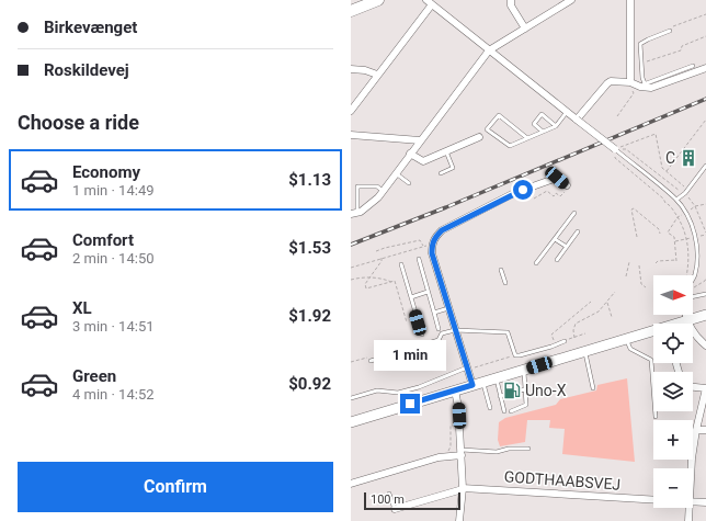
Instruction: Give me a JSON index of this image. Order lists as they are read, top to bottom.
{
  "streets": {
    "street": ["GODTHAABSVEJ"]
  },
  "places": {
    "building": ["C"],
    "fuel station": ["Uno-X"]
  },
  "scale_bar": "100 m",
  "north": "right",
  "page": {
    "banner": ["Birkevænget", "Roskildevej"],
    "heading": "Choose a ride",
    "list": [
      {
        "name": "Economy",
        "note": "1 min · 14:49",
        "value": "$1.13"
      },
      {
        "name": "Comfort",
        "note": "2 min · 14:50",
        "value": "$1.53"
      },
      {
        "name": "XL",
        "note": "3 min · 14:51",
        "value": "$1.92"
      },
      {
        "name": "Green",
        "note": "4 min · 14:52",
        "value": "$0.92"
      }
    ],
    "map_buttons": ["+", "−"],
    "bubble": "1 min",
    "buttons": "Confirm",
    "scale": "100 m"
  }
}
